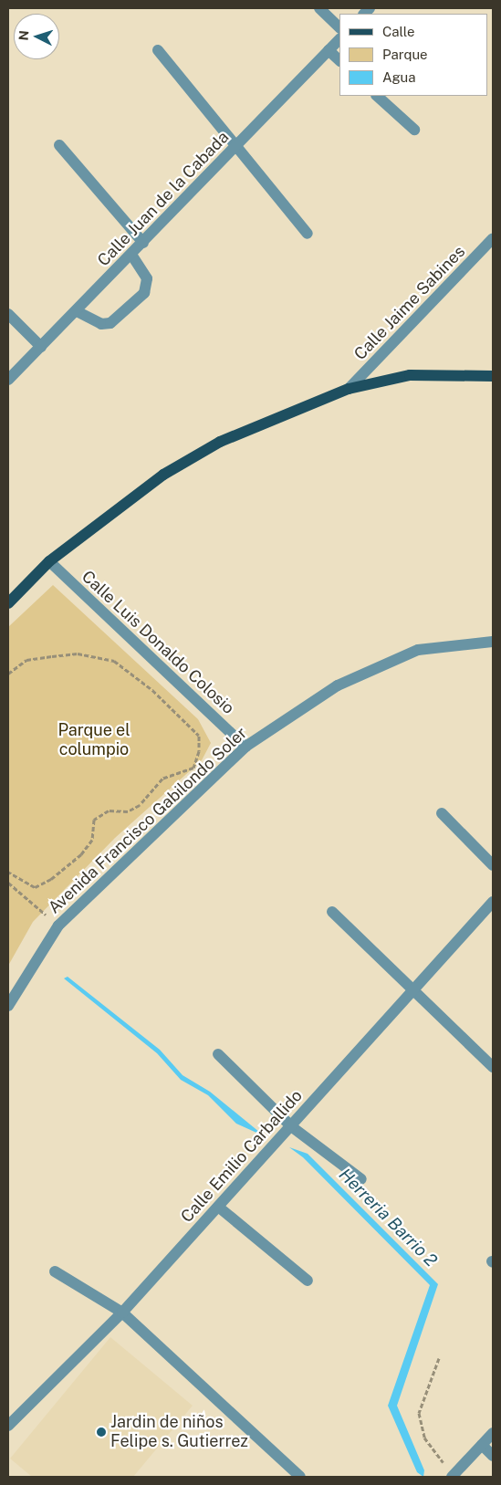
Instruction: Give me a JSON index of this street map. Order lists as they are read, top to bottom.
{
  "streets": {
    "street": [
      "Calle Juan de la Cabada",
      "Calle Jaime Sabines",
      "Calle Luis Donaldo Colosio",
      "Avenida Francisco Gabilondo Soler",
      "Calle Emilio Carballido"
    ]
  },
  "crossings": [
    ["Calle Luis Donaldo Colosio", "Avenida Francisco Gabilondo Soler"]
  ],
  "water": ["Herreria Barrio 2"],
  "parks": ["Parque el columpio"],
  "places": ["Jardin de niños Felipe s. Gutierrez"],
  "legend": ["Calle", "Parque", "Agua"],
  "north": "left"
}
